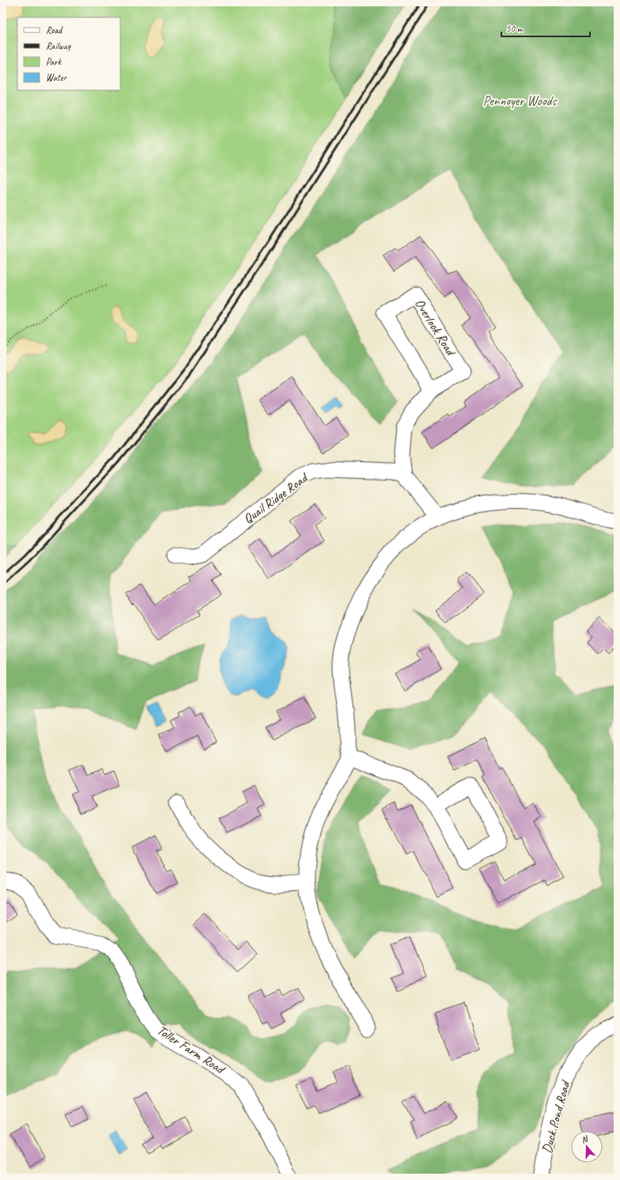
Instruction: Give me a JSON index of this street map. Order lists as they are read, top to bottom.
{
  "streets": {
    "street": [
      "Overlook Road",
      "Quail Ridge Road",
      "Toller Farm Road",
      "Duck Pond Road"
    ]
  },
  "crossings": [
    ["Overlook Road", "Quail Ridge Road"]
  ],
  "parks": ["Pennoyer Woods"],
  "legend": [
    "Road",
    "Railway",
    "Park",
    "Water"
  ],
  "scale_bar": "50 m",
  "north": "top"
}
